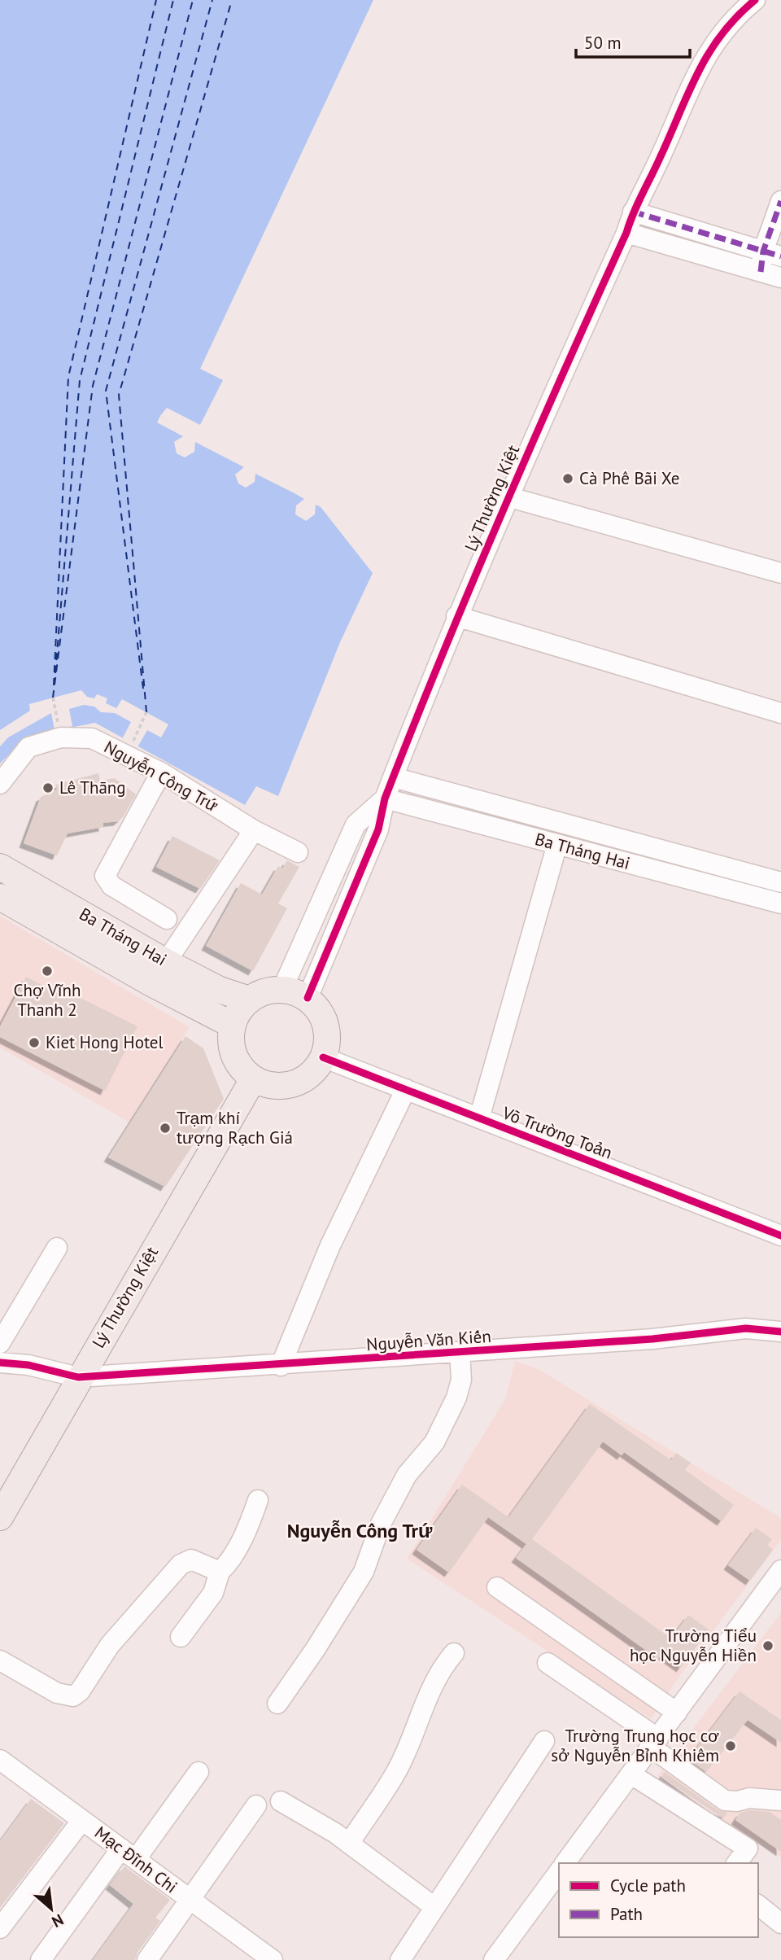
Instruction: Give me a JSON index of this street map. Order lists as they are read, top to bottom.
{
  "streets": {
    "main road": ["Lý Thường Kiệt", "Ba Tháng Hai"],
    "street": [
      "Nguyễn Công Trứ",
      "Võ Trường Toản",
      "Nguyễn Văn Kiến",
      "Mạc Đĩnh Chi"
    ]
  },
  "crossings": [
    ["Lý Thường Kiệt", "Ba Tháng Hai"],
    ["Lý Thường Kiệt", "Võ Trường Toản"],
    ["Lý Thường Kiệt", "Nguyễn Văn Kiến"],
    ["Ba Tháng Hai", "Võ Trường Toản"]
  ],
  "districts": ["Nguyễn Công Trứ"],
  "places": [
    "Cà Phê Bãi Xe",
    "Lê Thāng",
    "Chợ Vĩnh Thanh 2",
    "Kiet Hong Hotel",
    "Trạm khí tượng Rạch Giá",
    "Trường Tiểu học Nguyễn Hiền",
    "Trường Trung học cơ sở Nguyễn Bỉnh Khiêm"
  ],
  "legend": ["Cycle path", "Path"],
  "scale_bar": "50 m",
  "north": "bottom right"
}
